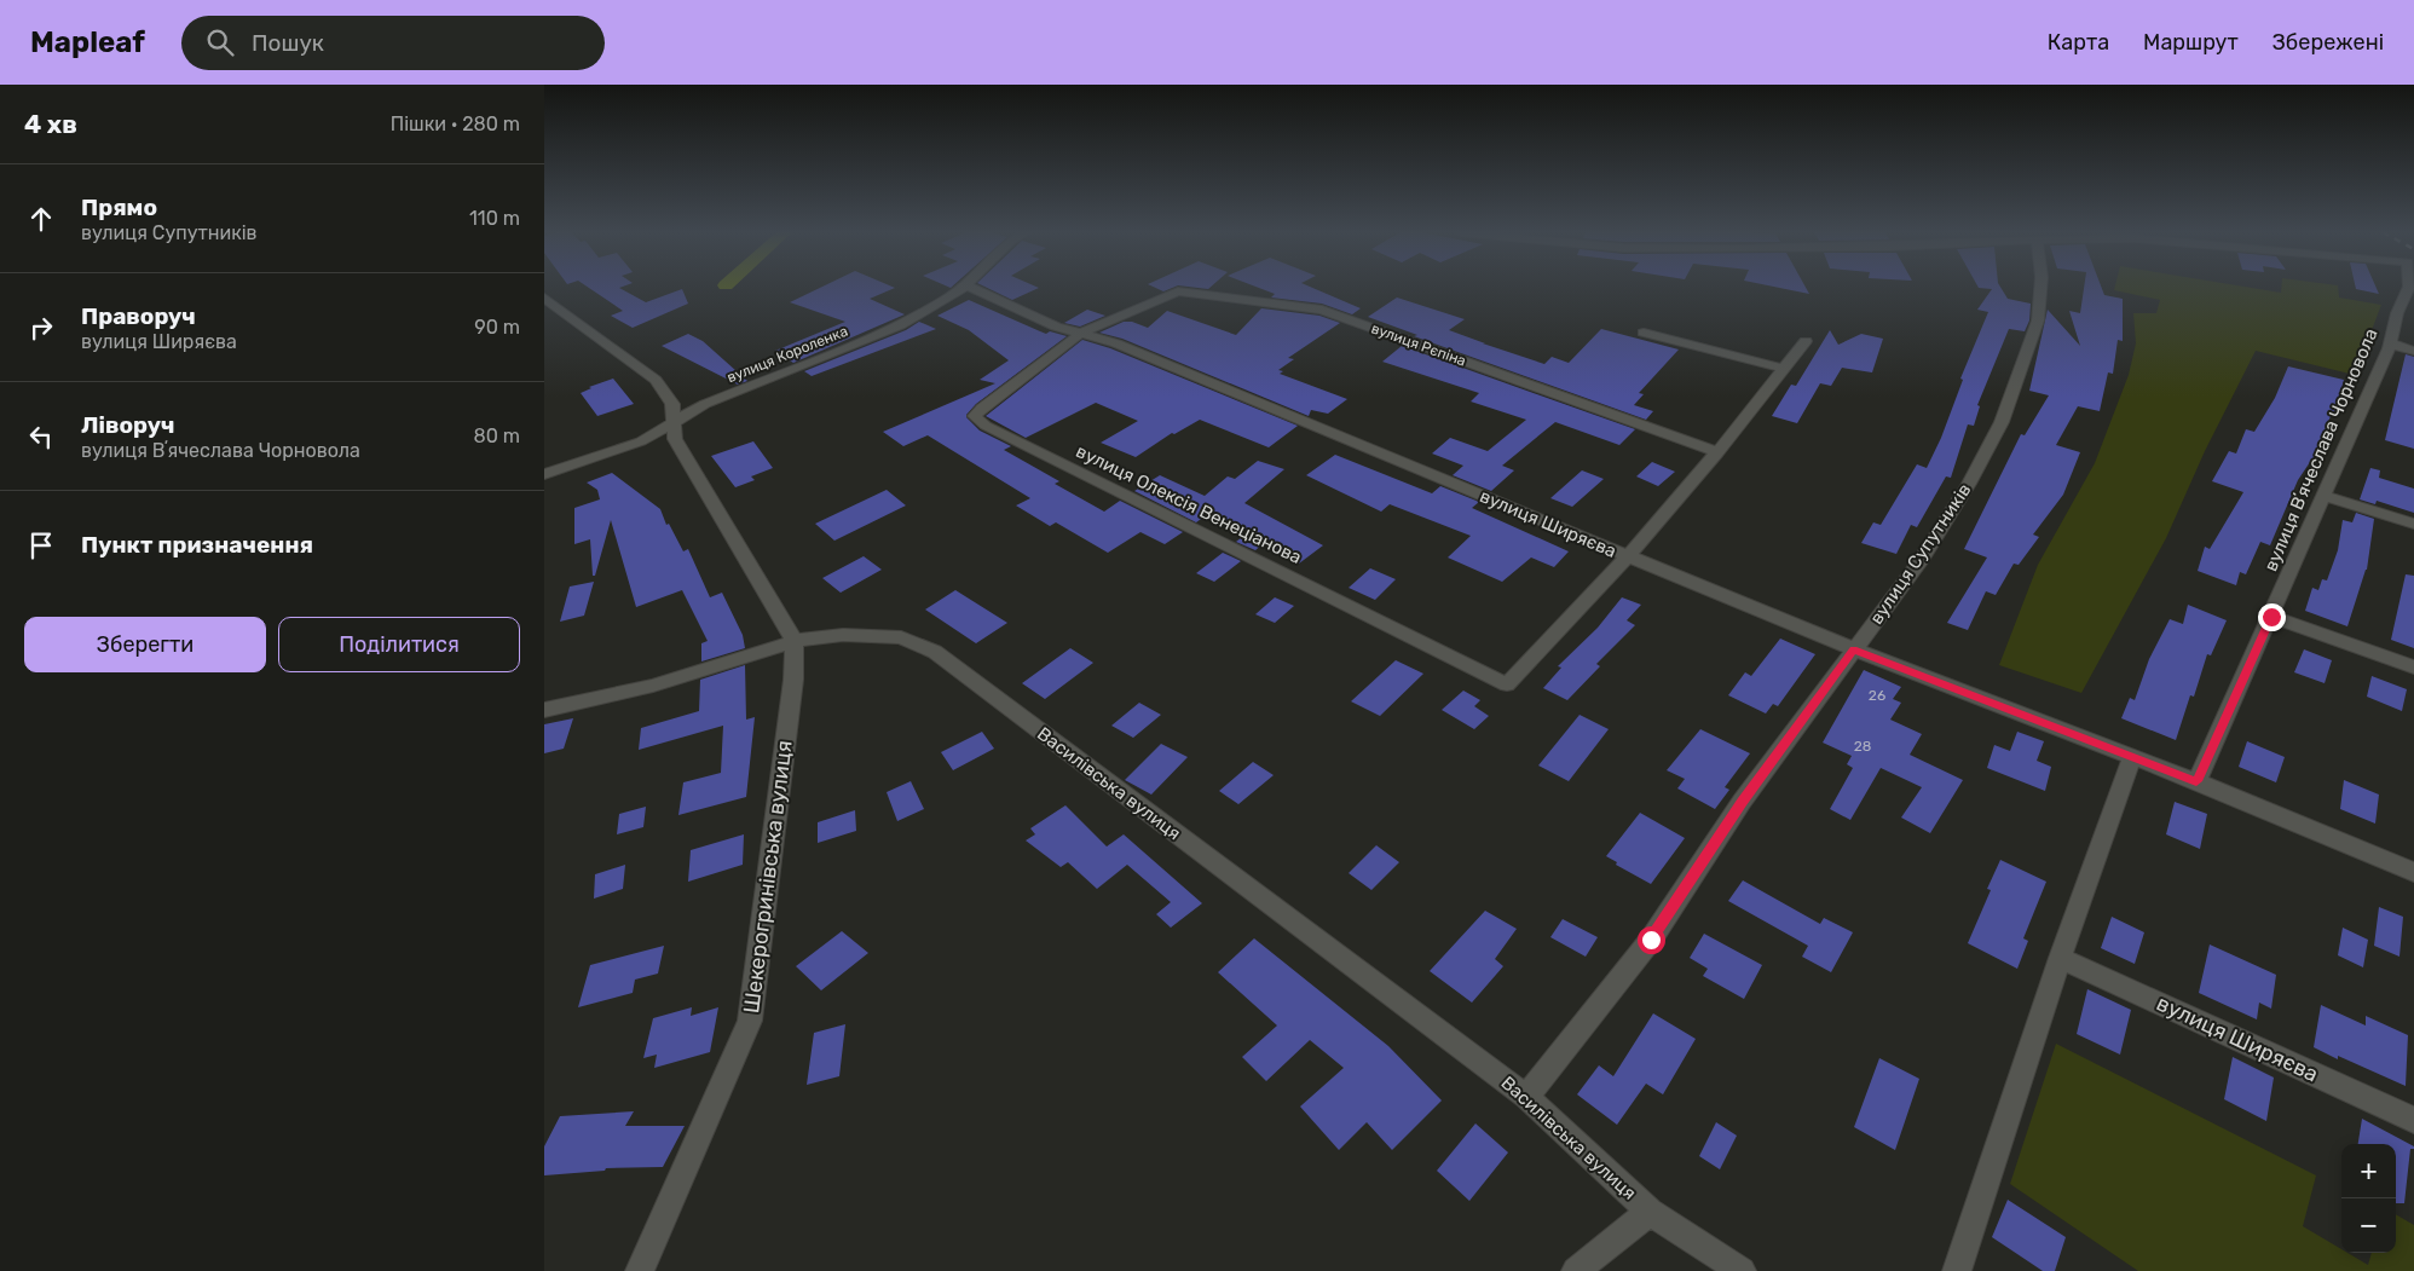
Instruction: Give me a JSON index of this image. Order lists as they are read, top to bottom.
{
  "streets": {
    "street": [
      "вулиця Рєпіна",
      "вулиця Короленка",
      "вулиця Вʼячеслава Чорновола",
      "вулиця Олексія Венеціанова",
      "вулиця Ширяєва",
      "вулиця Супутників",
      "Василівська вулиця",
      "Шекерогринівська вулиця"
    ]
  },
  "crossings": [
    ["вулиця Рєпіна", "вулиця Олексія Венеціанова"],
    ["вулиця Рєпіна", "вулиця Ширяєва"],
    ["вулиця Вʼячеслава Чорновола", "вулиця Ширяєва"],
    ["вулиця Олексія Венеціанова", "вулиця Ширяєва"],
    ["вулиця Ширяєва", "вулиця Супутників"],
    ["вулиця Супутників", "Василівська вулиця"],
    ["Василівська вулиця", "Шекерогринівська вулиця"]
  ],
  "house_numbers": ["26", "28"],
  "page": {
    "header": "Mapleaf",
    "search": "Пошук",
    "nav": ["Карта", "Маршрут", "Збережені"],
    "heading": ["4 хв", "Пішки · 280 m"],
    "list": [
      ["Прямо", "вулиця Супутників", "110 m"],
      ["Праворуч", "вулиця Ширяєва", "90 m"],
      ["Ліворуч", "вулиця Вʼячеслава Чорновола", "80 m"],
      "Пункт призначення"
    ],
    "buttons": ["Зберегти", "Поділитися"],
    "map_buttons": ["+", "−"]
  }
}
